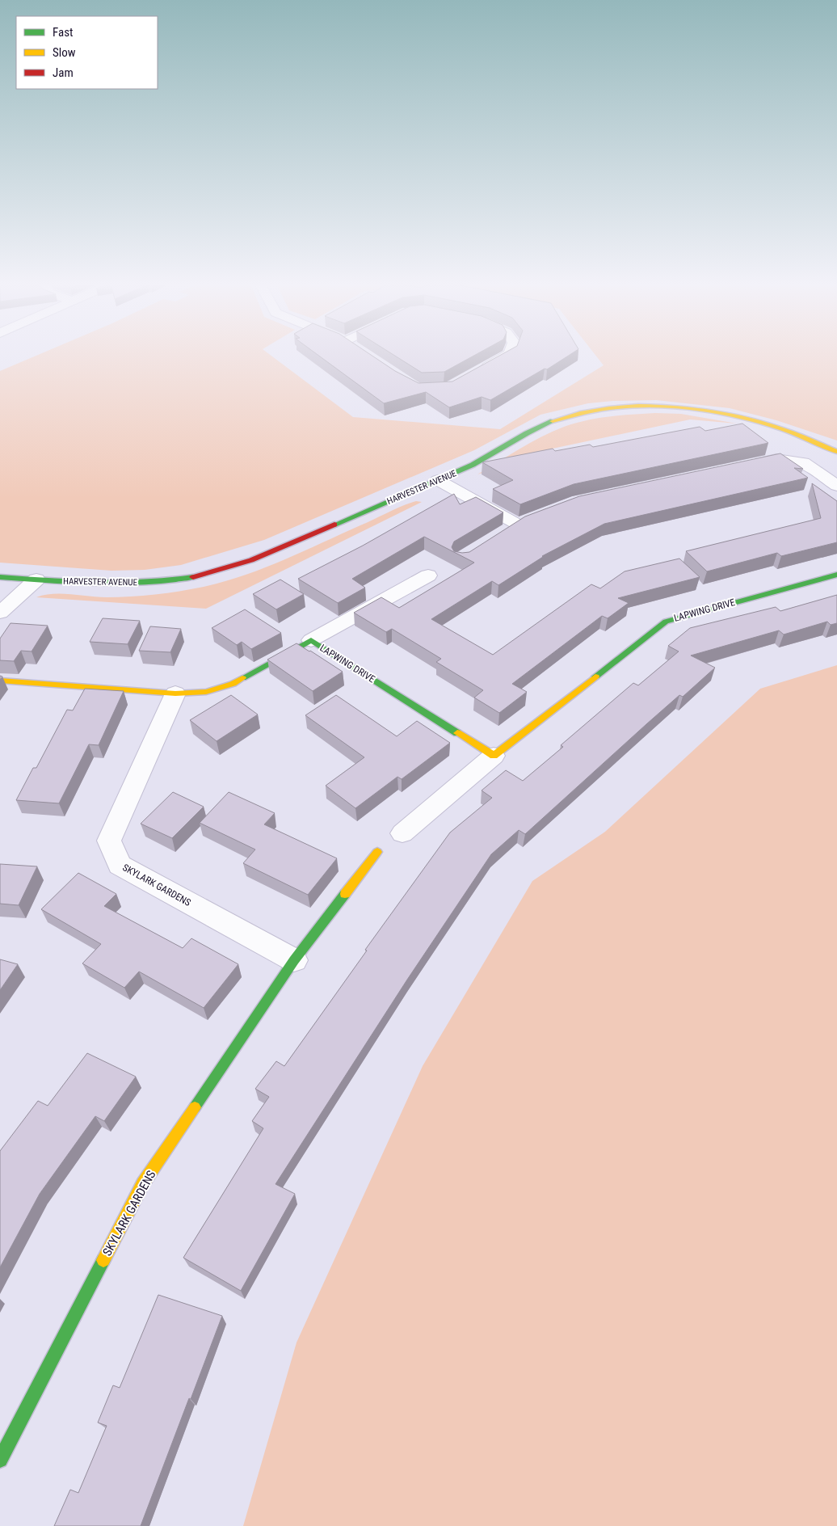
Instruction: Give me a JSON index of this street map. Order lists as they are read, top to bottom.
{
  "streets": {
    "street": ["HARVESTER AVENUE", "LAPWING DRIVE", "SKYLARK GARDENS"]
  },
  "crossings": [
    ["LAPWING DRIVE", "SKYLARK GARDENS"]
  ],
  "legend": ["Fast", "Slow", "Jam"]
}
